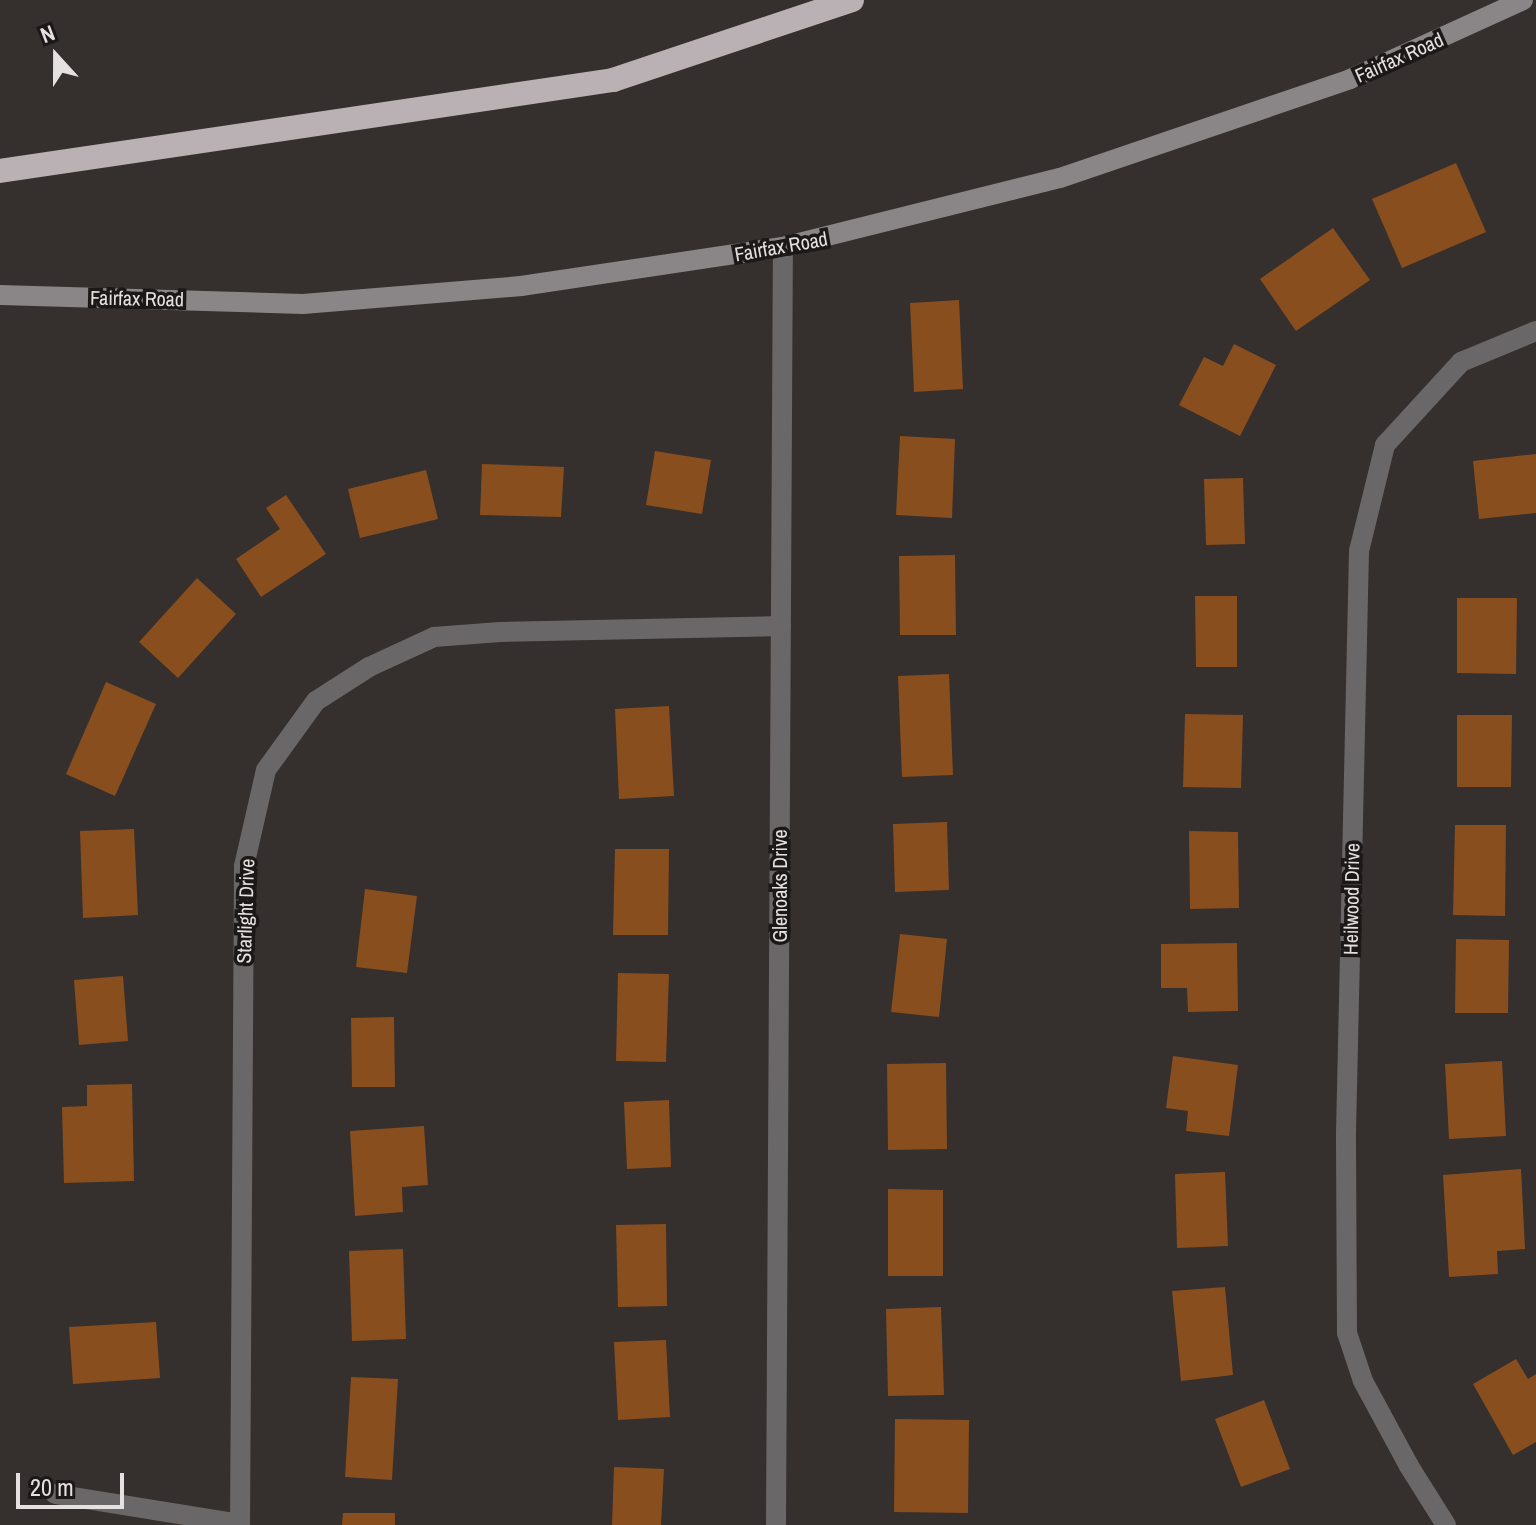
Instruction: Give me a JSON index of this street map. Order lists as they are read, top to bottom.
{
  "streets": {
    "street": [
      "Fairfax Road",
      "Glenoaks Drive",
      "Heilwood Drive",
      "Starlight Drive"
    ]
  },
  "crossings": [
    ["Fairfax Road", "Glenoaks Drive"],
    ["Glenoaks Drive", "Starlight Drive"]
  ],
  "scale_bar": "20 m",
  "north": "top"
}
